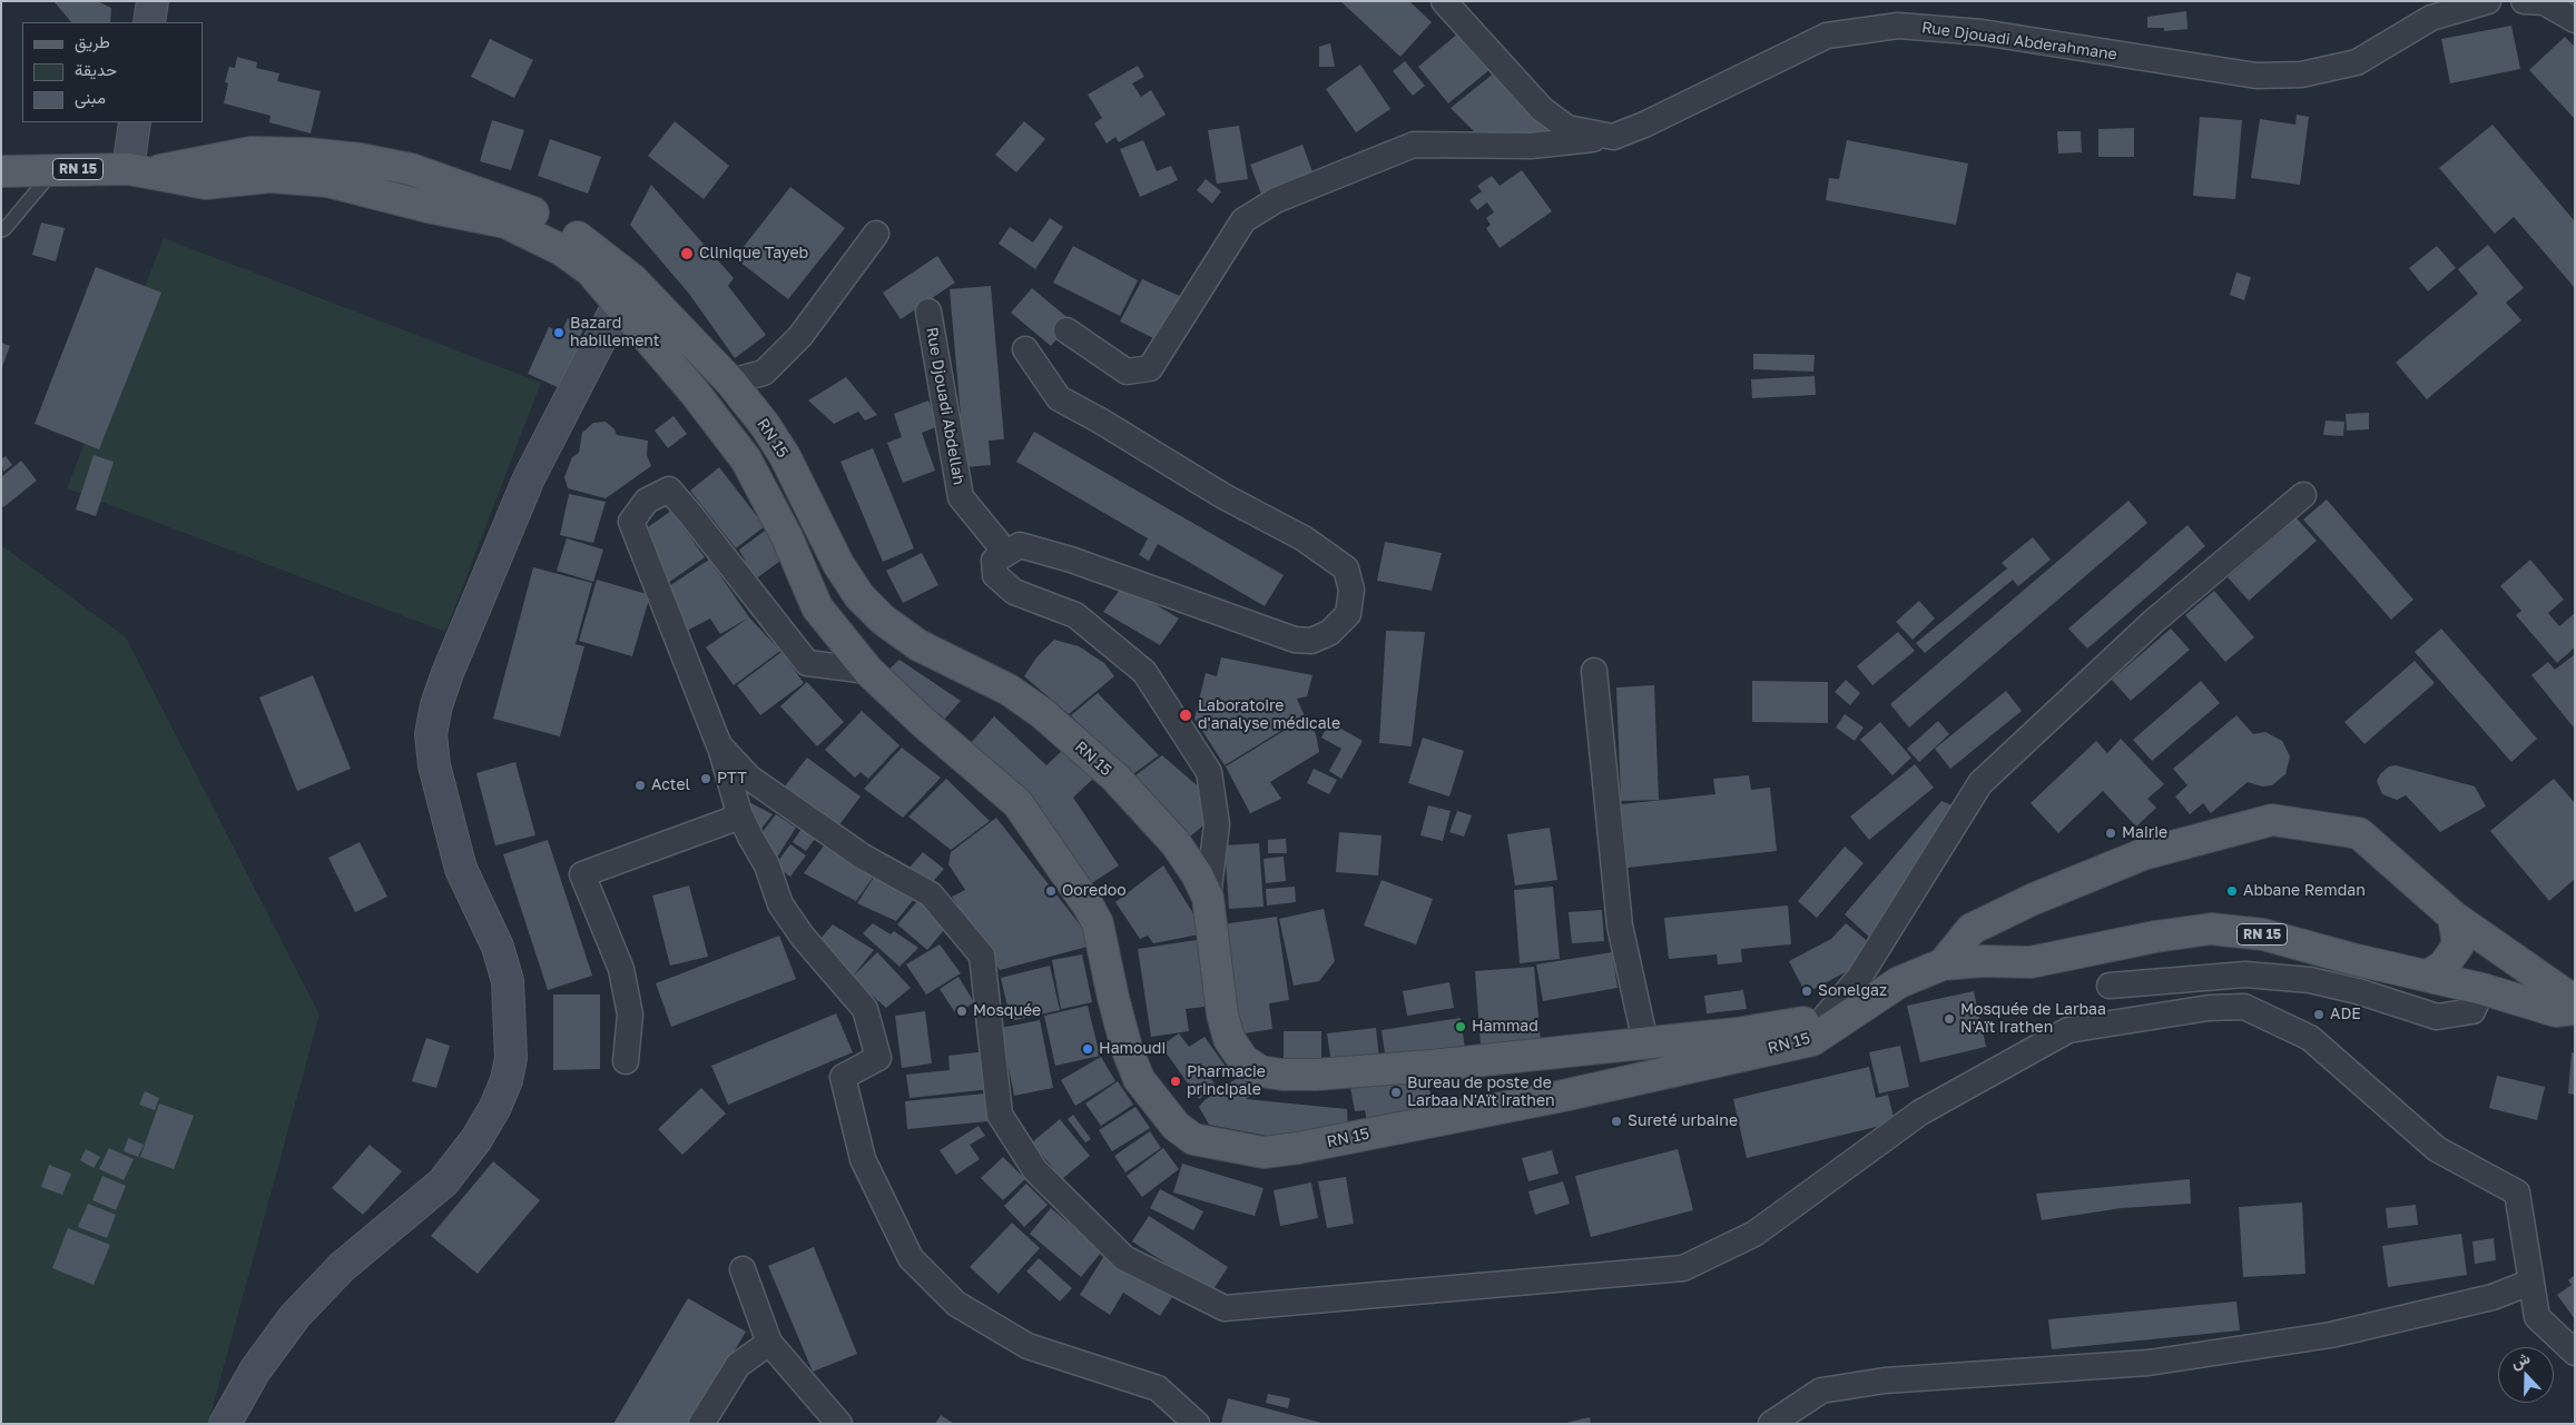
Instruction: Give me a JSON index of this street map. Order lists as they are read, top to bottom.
{
  "streets": {
    "main road": ["RN 15"],
    "street": ["Rue Djouadi Abderahmane", "Rue Djouadi Abdellah"]
  },
  "places": [
    "Clinique Tayeb",
    "Bazard habillement",
    "Laboratoire d'analyse médicale",
    "PTT",
    "Actel",
    "Mairie",
    "Ooredoo",
    "Abbane Remdan",
    "Sonelgaz",
    "Mosquée",
    "ADE",
    "Mosquée de Larbaa N'Aït Irathen",
    "Hammad",
    "Hamoudi",
    "Pharmacie principale",
    "Bureau de poste de Larbaa N'Aït Irathen",
    "Sureté urbaine"
  ],
  "legend": ["طريق", "حديقة", "مبنى"],
  "north": "top"
}
